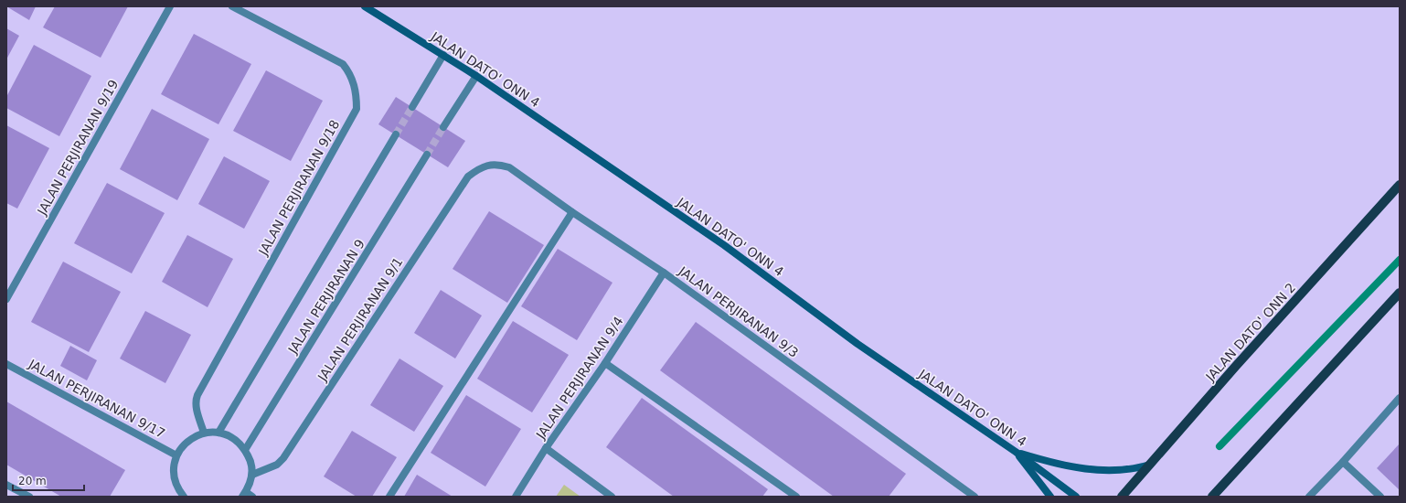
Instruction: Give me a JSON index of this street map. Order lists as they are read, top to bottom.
{
  "streets": {
    "main road": ["JALAN DATO' ONN 4", "JALAN DATO' ONN 2"],
    "street": [
      "JALAN PERJIRANAN 9/19",
      "JALAN PERJIRANAN 9/18",
      "JALAN PERJIRANAN 9",
      "JALAN PERJIRANAN 9/3",
      "JALAN PERJIRANAN 9/1",
      "JALAN PERJIRANAN 9/4",
      "JALAN PERJIRANAN 9/17"
    ]
  },
  "crossings": [
    ["JALAN PERJIRANAN 9/3", "JALAN PERJIRANAN 9/1"],
    ["JALAN PERJIRANAN 9/3", "JALAN PERJIRANAN 9/4"]
  ],
  "scale_bar": "20 m"
}
